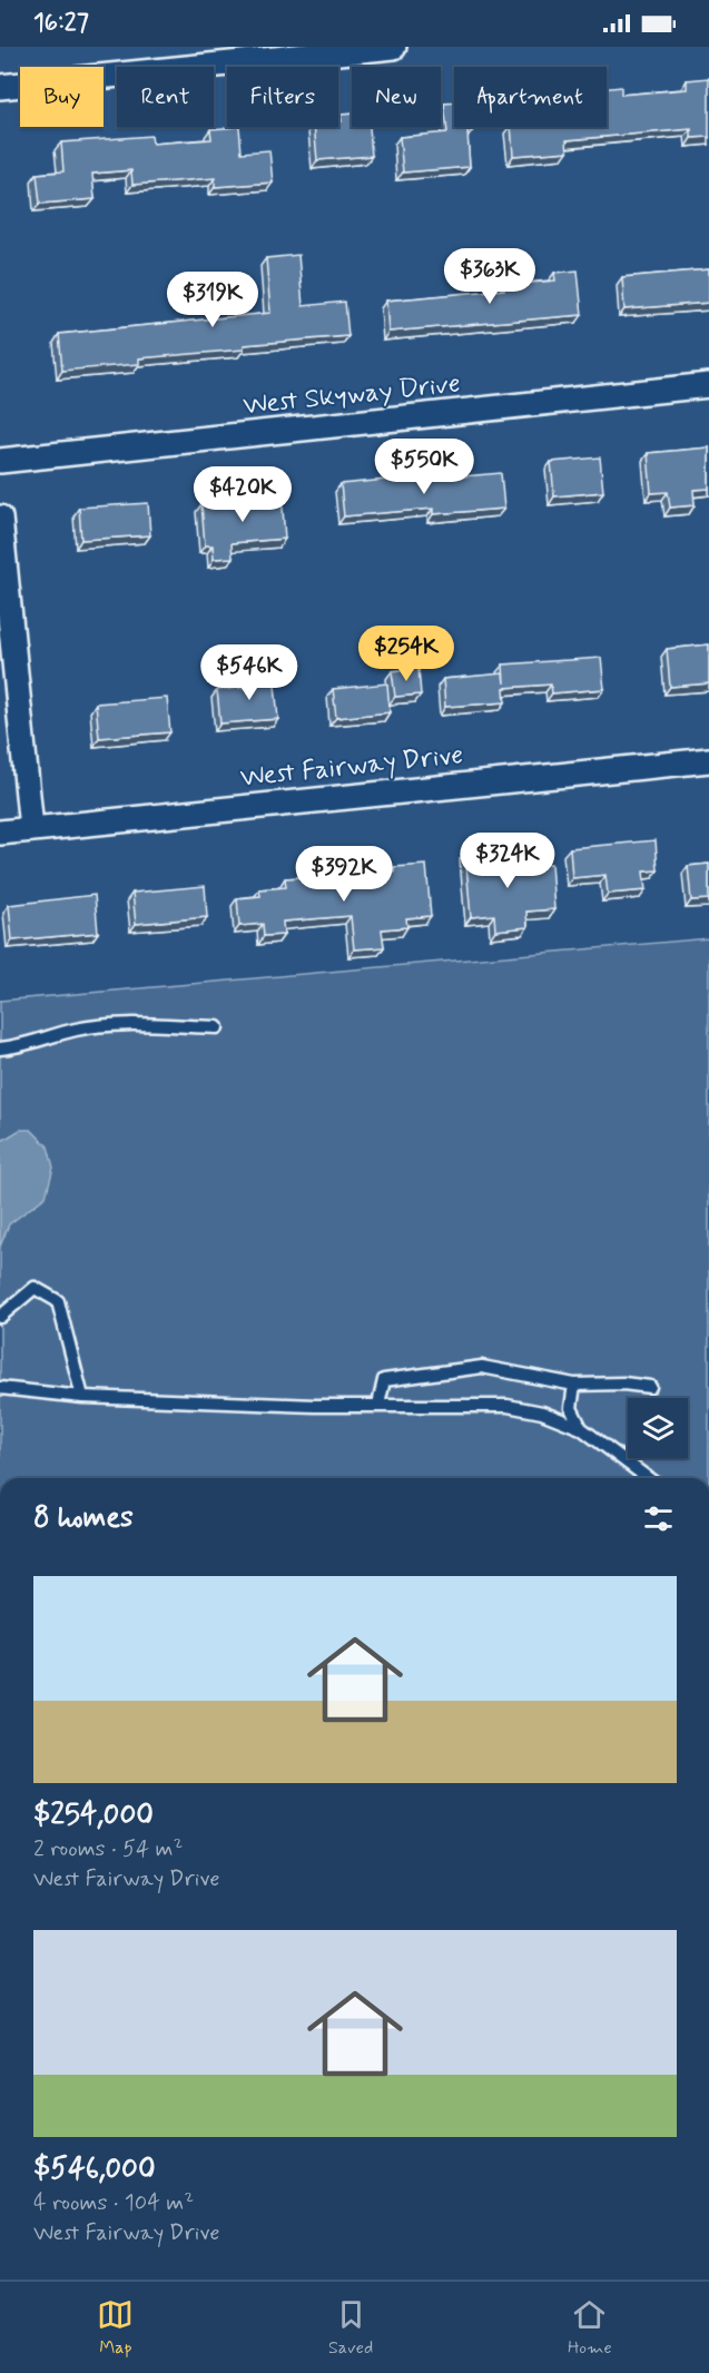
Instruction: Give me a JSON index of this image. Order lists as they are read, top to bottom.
{
  "streets": {
    "street": ["West Skyway Drive", "West Fairway Drive"]
  },
  "page": {
    "status": "16:27",
    "chip": [
      "Buy",
      "Rent",
      "Filters",
      "New",
      "Apartment"
    ],
    "price": [
      "$363K",
      "$319K",
      "$550K",
      "$420K",
      "$254K",
      "$546K",
      "$324K",
      "$392K"
    ],
    "heading": "8 homes",
    "list": [
      {
        "name": "$254,000",
        "note": "2 rooms · 54 m² · West Fairway Drive"
      },
      {
        "name": "$546,000",
        "note": "4 rooms · 104 m² · West Fairway Drive"
      }
    ],
    "tabs": ["Map", "Saved", "Home"]
  }
}
